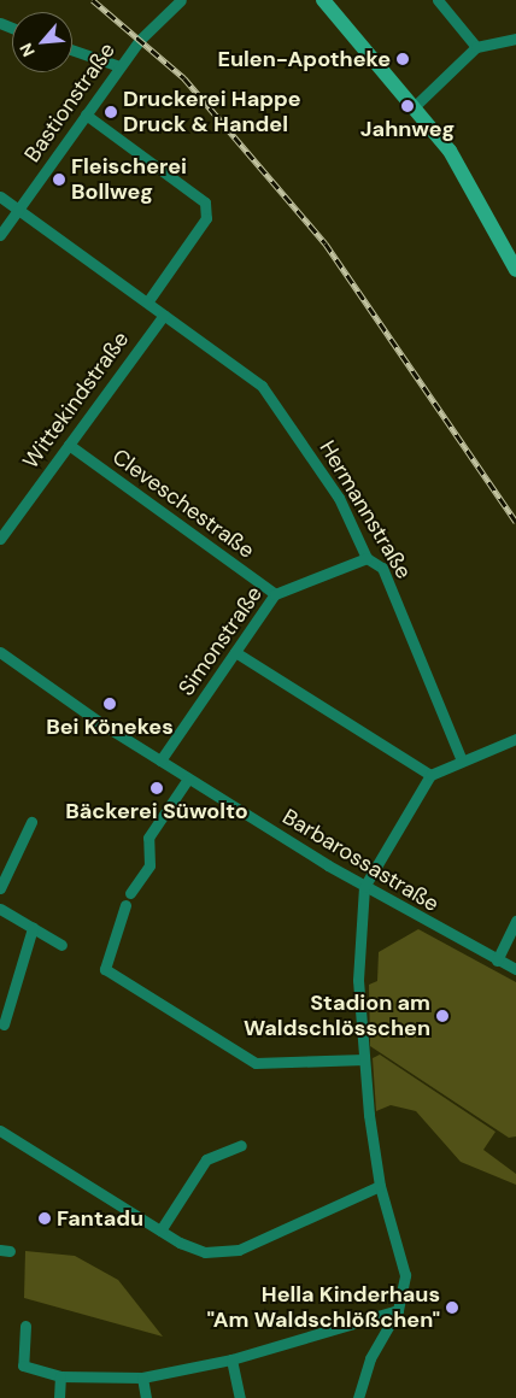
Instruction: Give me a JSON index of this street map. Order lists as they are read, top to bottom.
{
  "streets": {
    "street": [
      "Bastionstraße",
      "Wittekindstraße",
      "Cleveschestraße",
      "Hermannstraße",
      "Simonstraße",
      "Barbarossastraße"
    ]
  },
  "crossings": [
    ["Bastionstraße", "Hermannstraße"],
    ["Wittekindstraße", "Cleveschestraße"],
    ["Wittekindstraße", "Hermannstraße"],
    ["Cleveschestraße", "Simonstraße"],
    ["Hermannstraße", "Simonstraße"],
    ["Simonstraße", "Barbarossastraße"]
  ],
  "places": [
    "Eulen-Apotheke",
    "Jahnweg",
    "Druckerei Happe Druck & Handel",
    "Fleischerei Bollweg",
    "Bei Könekes",
    "Bäckerei Süwolto",
    "Stadion am Waldschlösschen",
    "Fantadu",
    "Hella Kinderhaus \"Am Waldschlößchen\""
  ],
  "north": "bottom left"
}
